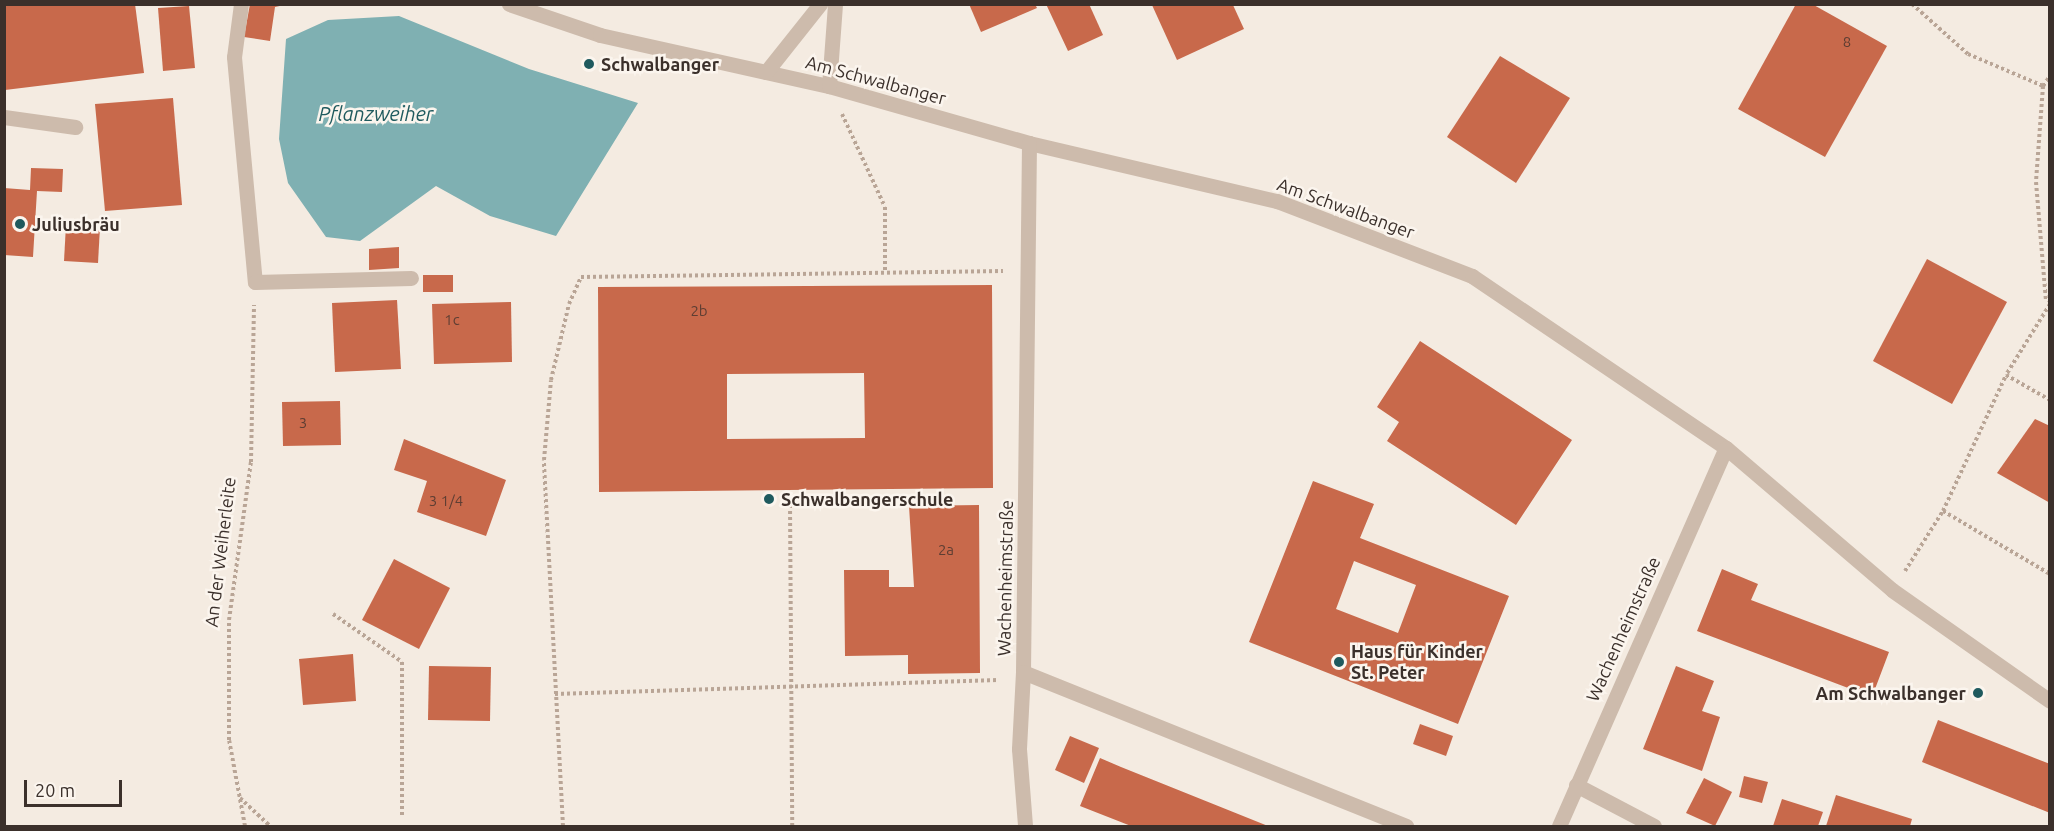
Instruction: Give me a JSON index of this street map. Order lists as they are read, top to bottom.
{
  "streets": {
    "street": ["Am Schwalbanger", "Wachenheimstraße"],
    "path": ["An der Weiherleite"]
  },
  "crossings": [
    ["Am Schwalbanger", "Wachenheimstraße"]
  ],
  "water": ["Pflanzweiher"],
  "places": [
    "Schwalbanger",
    "Juliusbräu",
    "Schwalbangerschule",
    "Haus für Kinder St. Peter",
    "Am Schwalbanger"
  ],
  "house_numbers": [
    "8",
    "2b",
    "1c",
    "3",
    "3 1/4",
    "2a"
  ],
  "scale_bar": "20 m"
}
